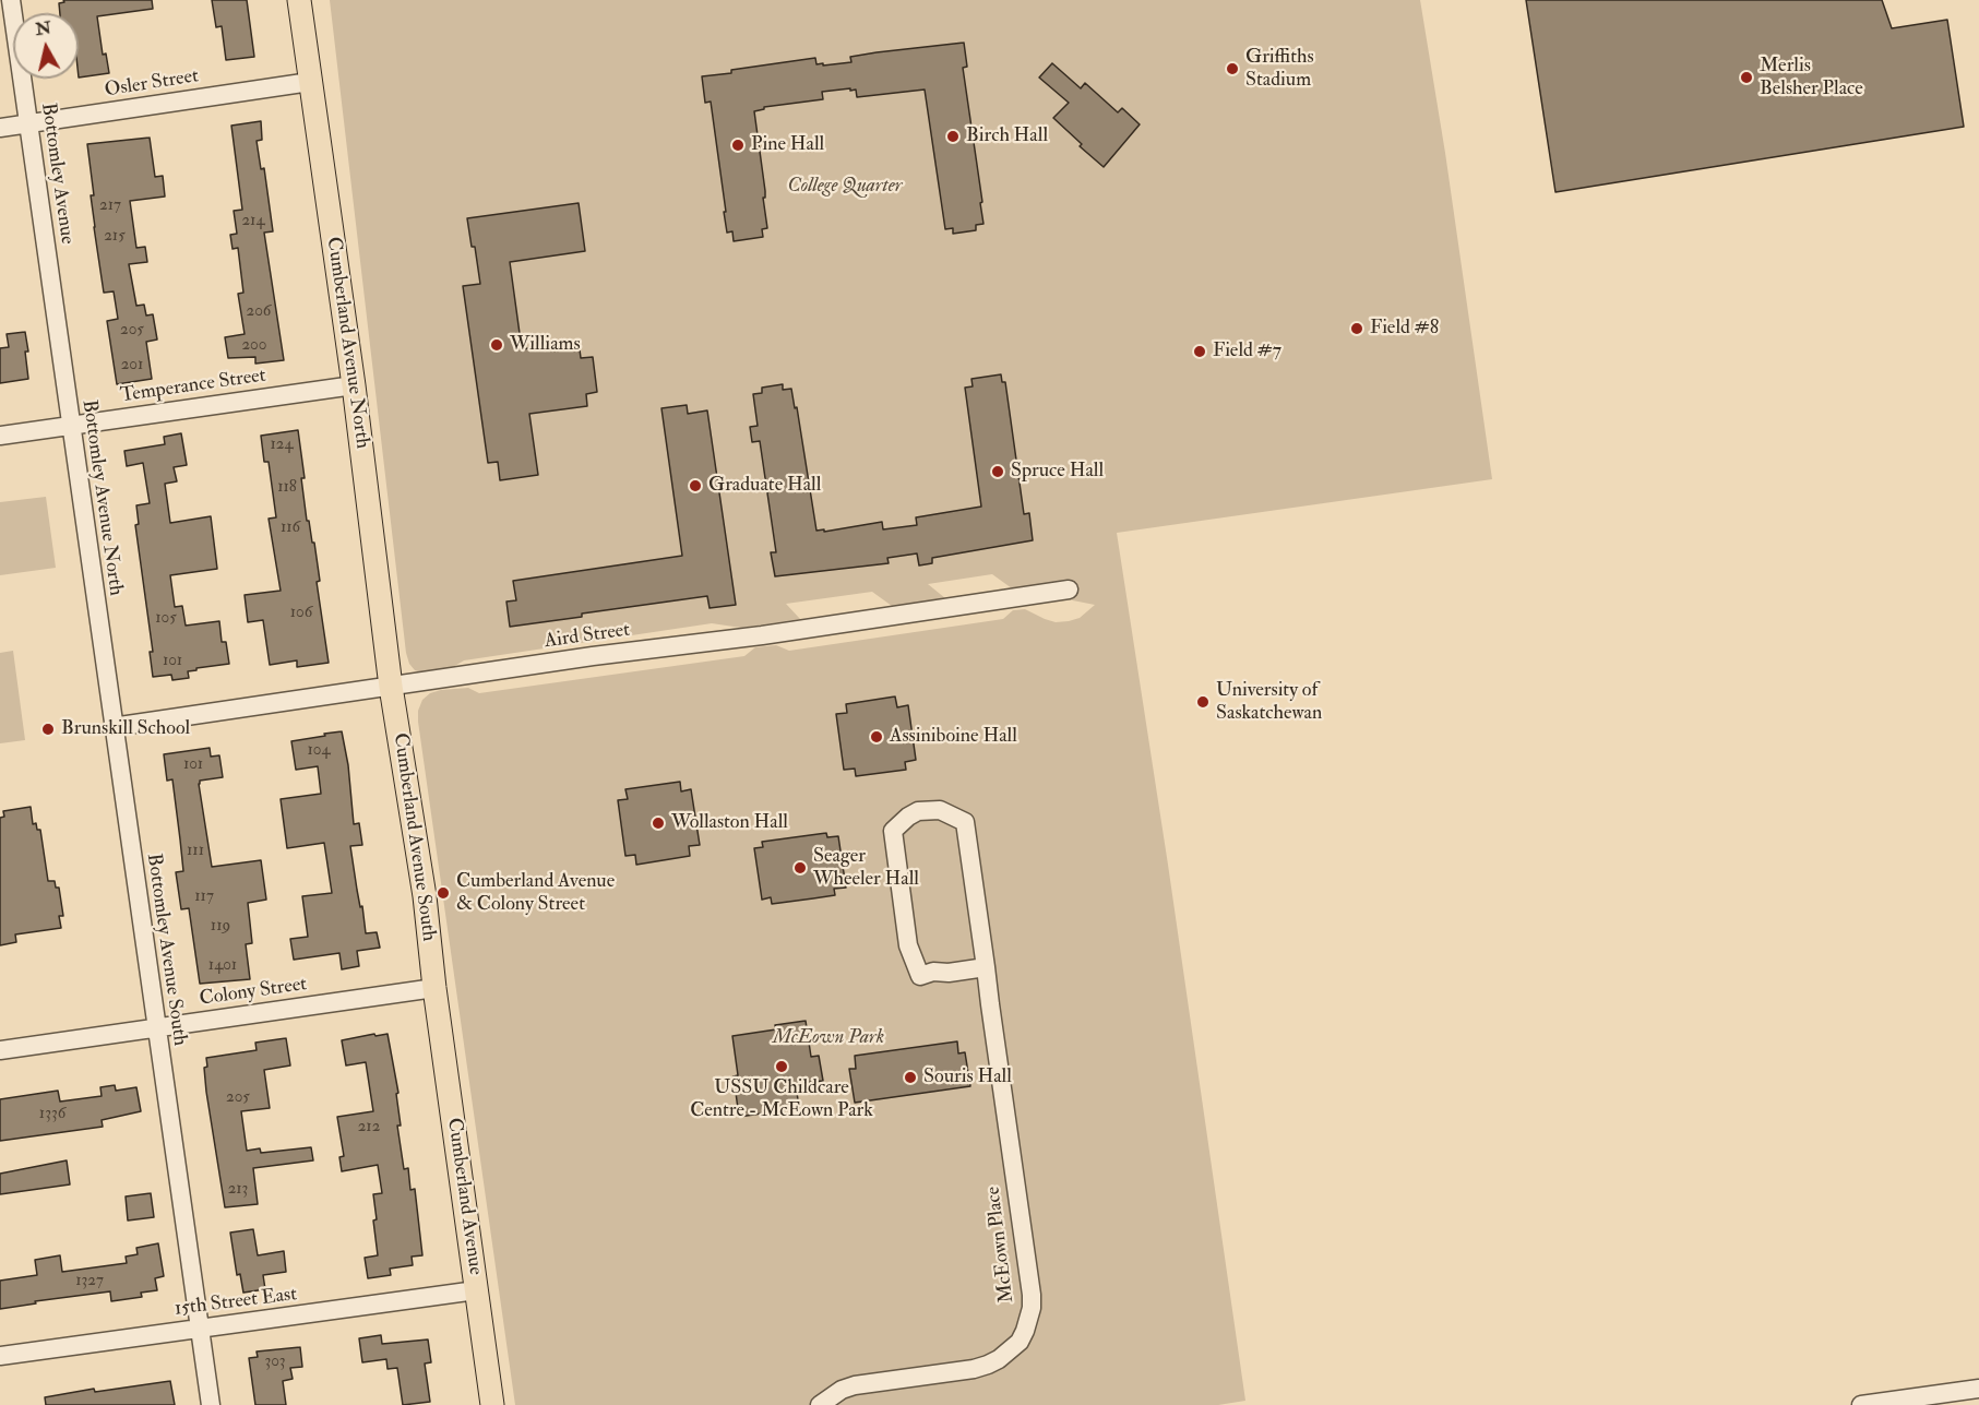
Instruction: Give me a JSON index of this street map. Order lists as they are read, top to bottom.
{
  "streets": {
    "main road": ["Cumberland Avenue North", "Cumberland Avenue South", "Cumberland Avenue"],
    "street": [
      "Osler Street",
      "Bottomley Avenue",
      "Temperance Street",
      "Bottomley Avenue North",
      "Aird Street",
      "Bottomley Avenue South",
      "Colony Street",
      "McEown Place",
      "15th Street East"
    ]
  },
  "crossings": [
    ["Osler Street", "Bottomley Avenue"],
    ["Osler Street", "Cumberland Avenue North"],
    ["Bottomley Avenue", "Bottomley Avenue North"],
    ["Cumberland Avenue North", "Temperance Street"],
    ["Cumberland Avenue North", "Aird Street"],
    ["Cumberland Avenue North", "Cumberland Avenue South"],
    ["Temperance Street", "Bottomley Avenue North"],
    ["Bottomley Avenue North", "Aird Street"],
    ["Bottomley Avenue North", "Bottomley Avenue South"],
    ["Aird Street", "Cumberland Avenue South"],
    ["Aird Street", "Bottomley Avenue South"],
    ["Cumberland Avenue South", "Colony Street"],
    ["Cumberland Avenue South", "Cumberland Avenue"],
    ["Bottomley Avenue South", "Colony Street"],
    ["Bottomley Avenue South", "15th Street East"],
    ["Colony Street", "Cumberland Avenue"],
    ["Cumberland Avenue", "15th Street East"]
  ],
  "parks": ["College Quarter", "McEown Park"],
  "places": [
    "Griffiths Stadium",
    "Merlis Belsher Place",
    "Birch Hall",
    "Pine Hall",
    "Field #8",
    "Williams",
    "Field #7",
    "Spruce Hall",
    "Graduate Hall",
    "University of Saskatchewan",
    "Brunskill School",
    "Assiniboine Hall",
    "Wollaston Hall",
    "Seager Wheeler Hall",
    "Cumberland Avenue & Colony Street",
    "USSU Childcare Centre - McEown Park",
    "Souris Hall"
  ],
  "house_numbers": [
    "217",
    "214",
    "215",
    "206",
    "205",
    "200",
    "201",
    "124",
    "118",
    "116",
    "106",
    "105",
    "101",
    "104",
    "101",
    "111",
    "117",
    "119",
    "1401",
    "205",
    "1336",
    "212",
    "213",
    "1327",
    "303"
  ],
  "north": "top"
}
